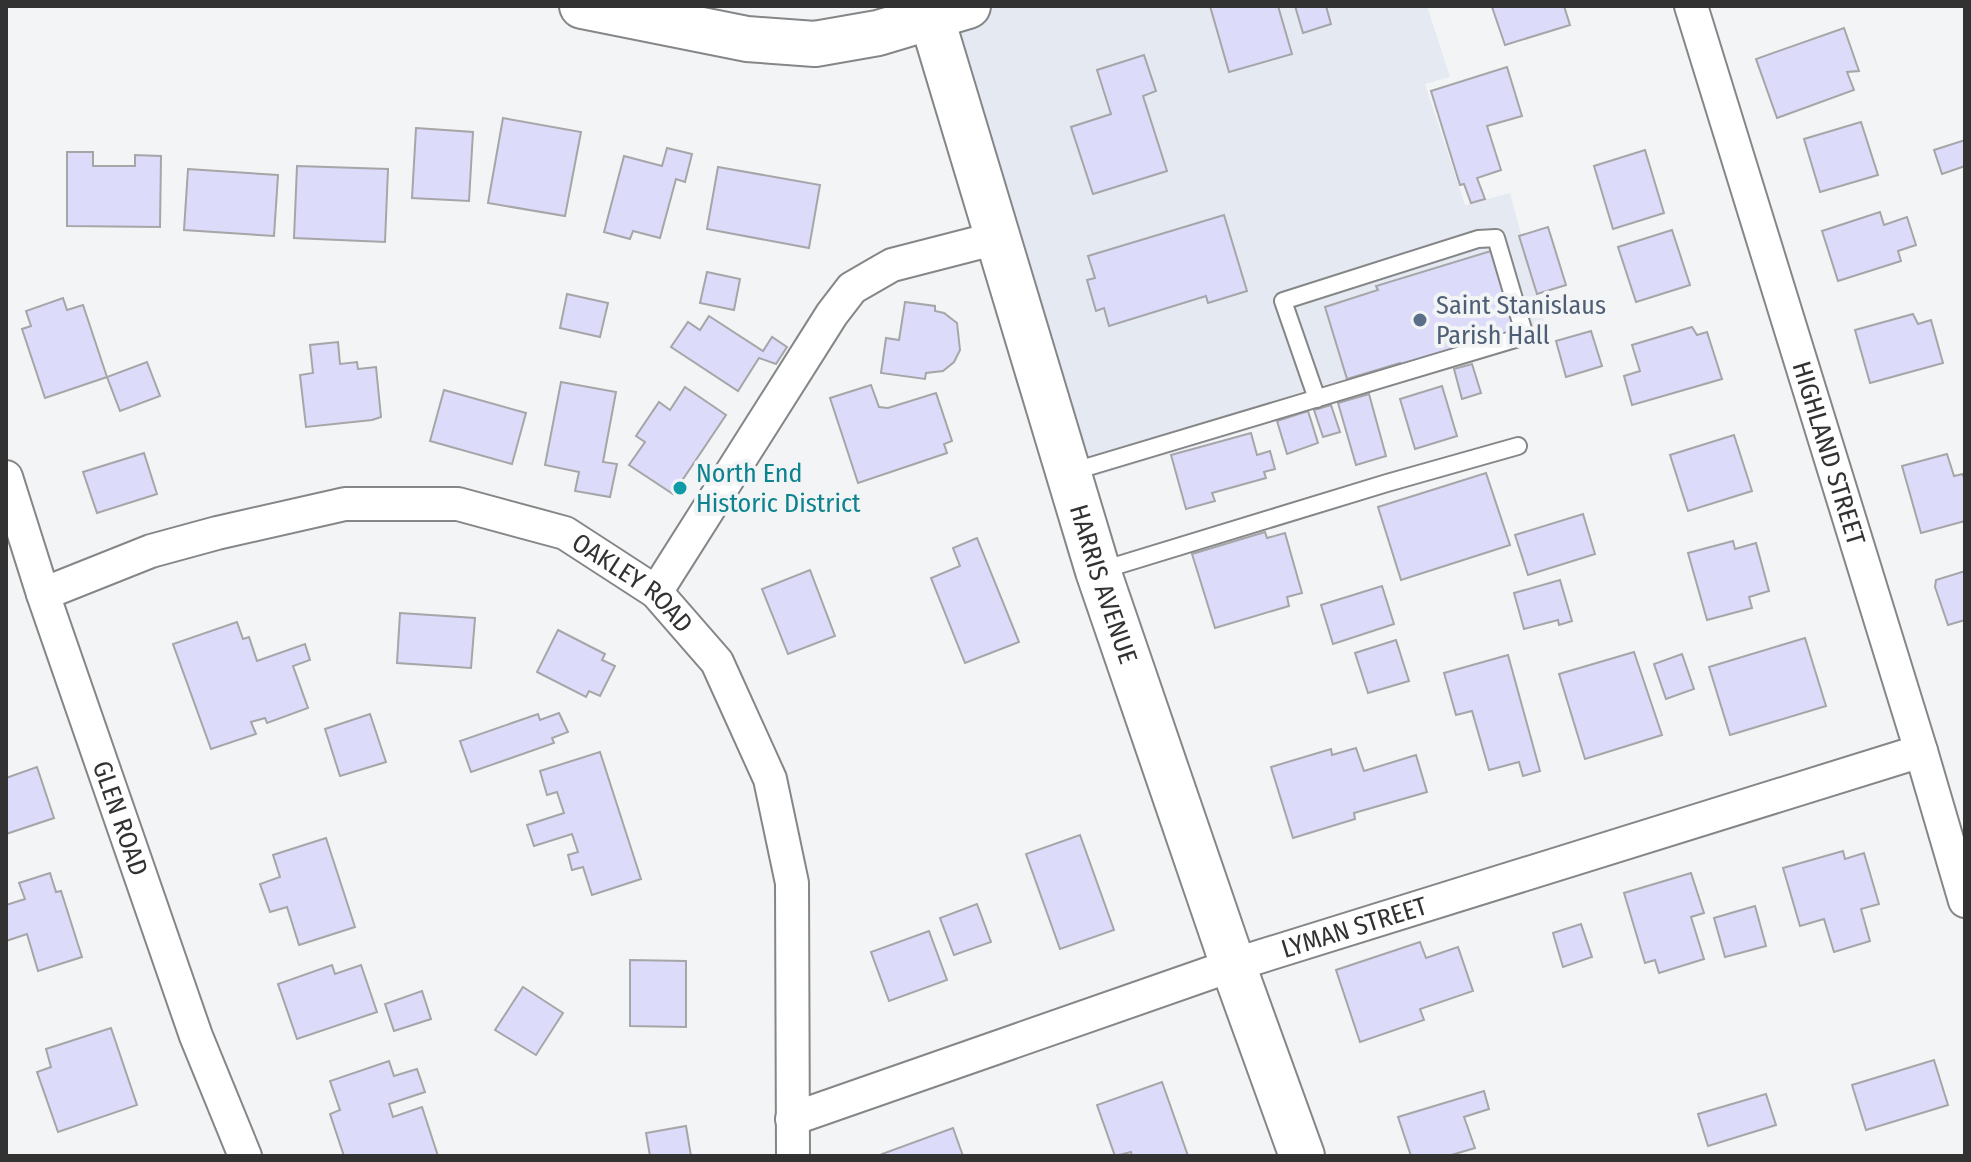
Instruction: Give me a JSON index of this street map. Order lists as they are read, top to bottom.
{
  "streets": {
    "main road": ["HARRIS AVENUE"],
    "street": [
      "HIGHLAND STREET",
      "OAKLEY ROAD",
      "GLEN ROAD",
      "LYMAN STREET"
    ]
  },
  "crossings": [
    ["HIGHLAND STREET", "LYMAN STREET"],
    ["OAKLEY ROAD", "GLEN ROAD"],
    ["OAKLEY ROAD", "LYMAN STREET"],
    ["HARRIS AVENUE", "LYMAN STREET"]
  ],
  "places": ["Saint Stanislaus Parish Hall", "North End Historic District"]
}
